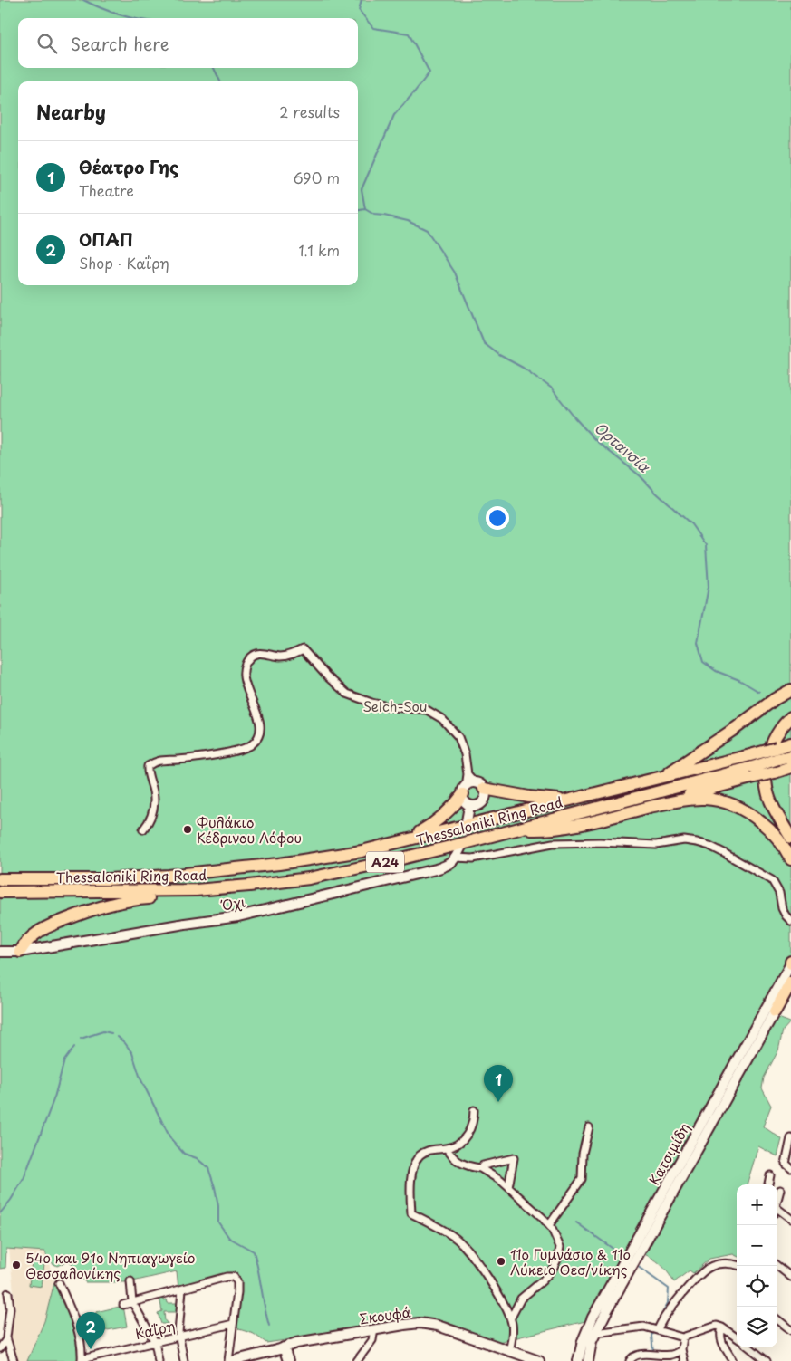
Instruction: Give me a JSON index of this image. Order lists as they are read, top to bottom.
{
  "streets": {
    "highway": ["Thessaloniki Ring Road", "Α24"],
    "main road": ["Όχι", "Κατσιμίδη", "Σκουφά"],
    "street": ["Καΐρη"]
  },
  "water": ["Ορτανσία"],
  "parks": ["Seich-Sou"],
  "places": ["Φυλάκιο Κέδρινου Λόφου", "11ο Γυμνάσιο & 11ο Λύκειο Θεσ/νίκης", "54ο και 91ο Νηπιαγωγείο Θεσσαλονίκης"],
  "page": {
    "search": "Search here",
    "heading": ["Nearby", "2 results"],
    "list": [
      {
        "mark": "1",
        "name": "Θέατρο Γης",
        "note": "Theatre",
        "value": "690 m"
      },
      {
        "mark": "2",
        "name": "ΟΠΑΠ",
        "note": "Shop · Καΐρη",
        "value": "1.1 km"
      }
    ],
    "pins": ["1", "2"],
    "map_buttons": ["+", "−"]
  }
}
